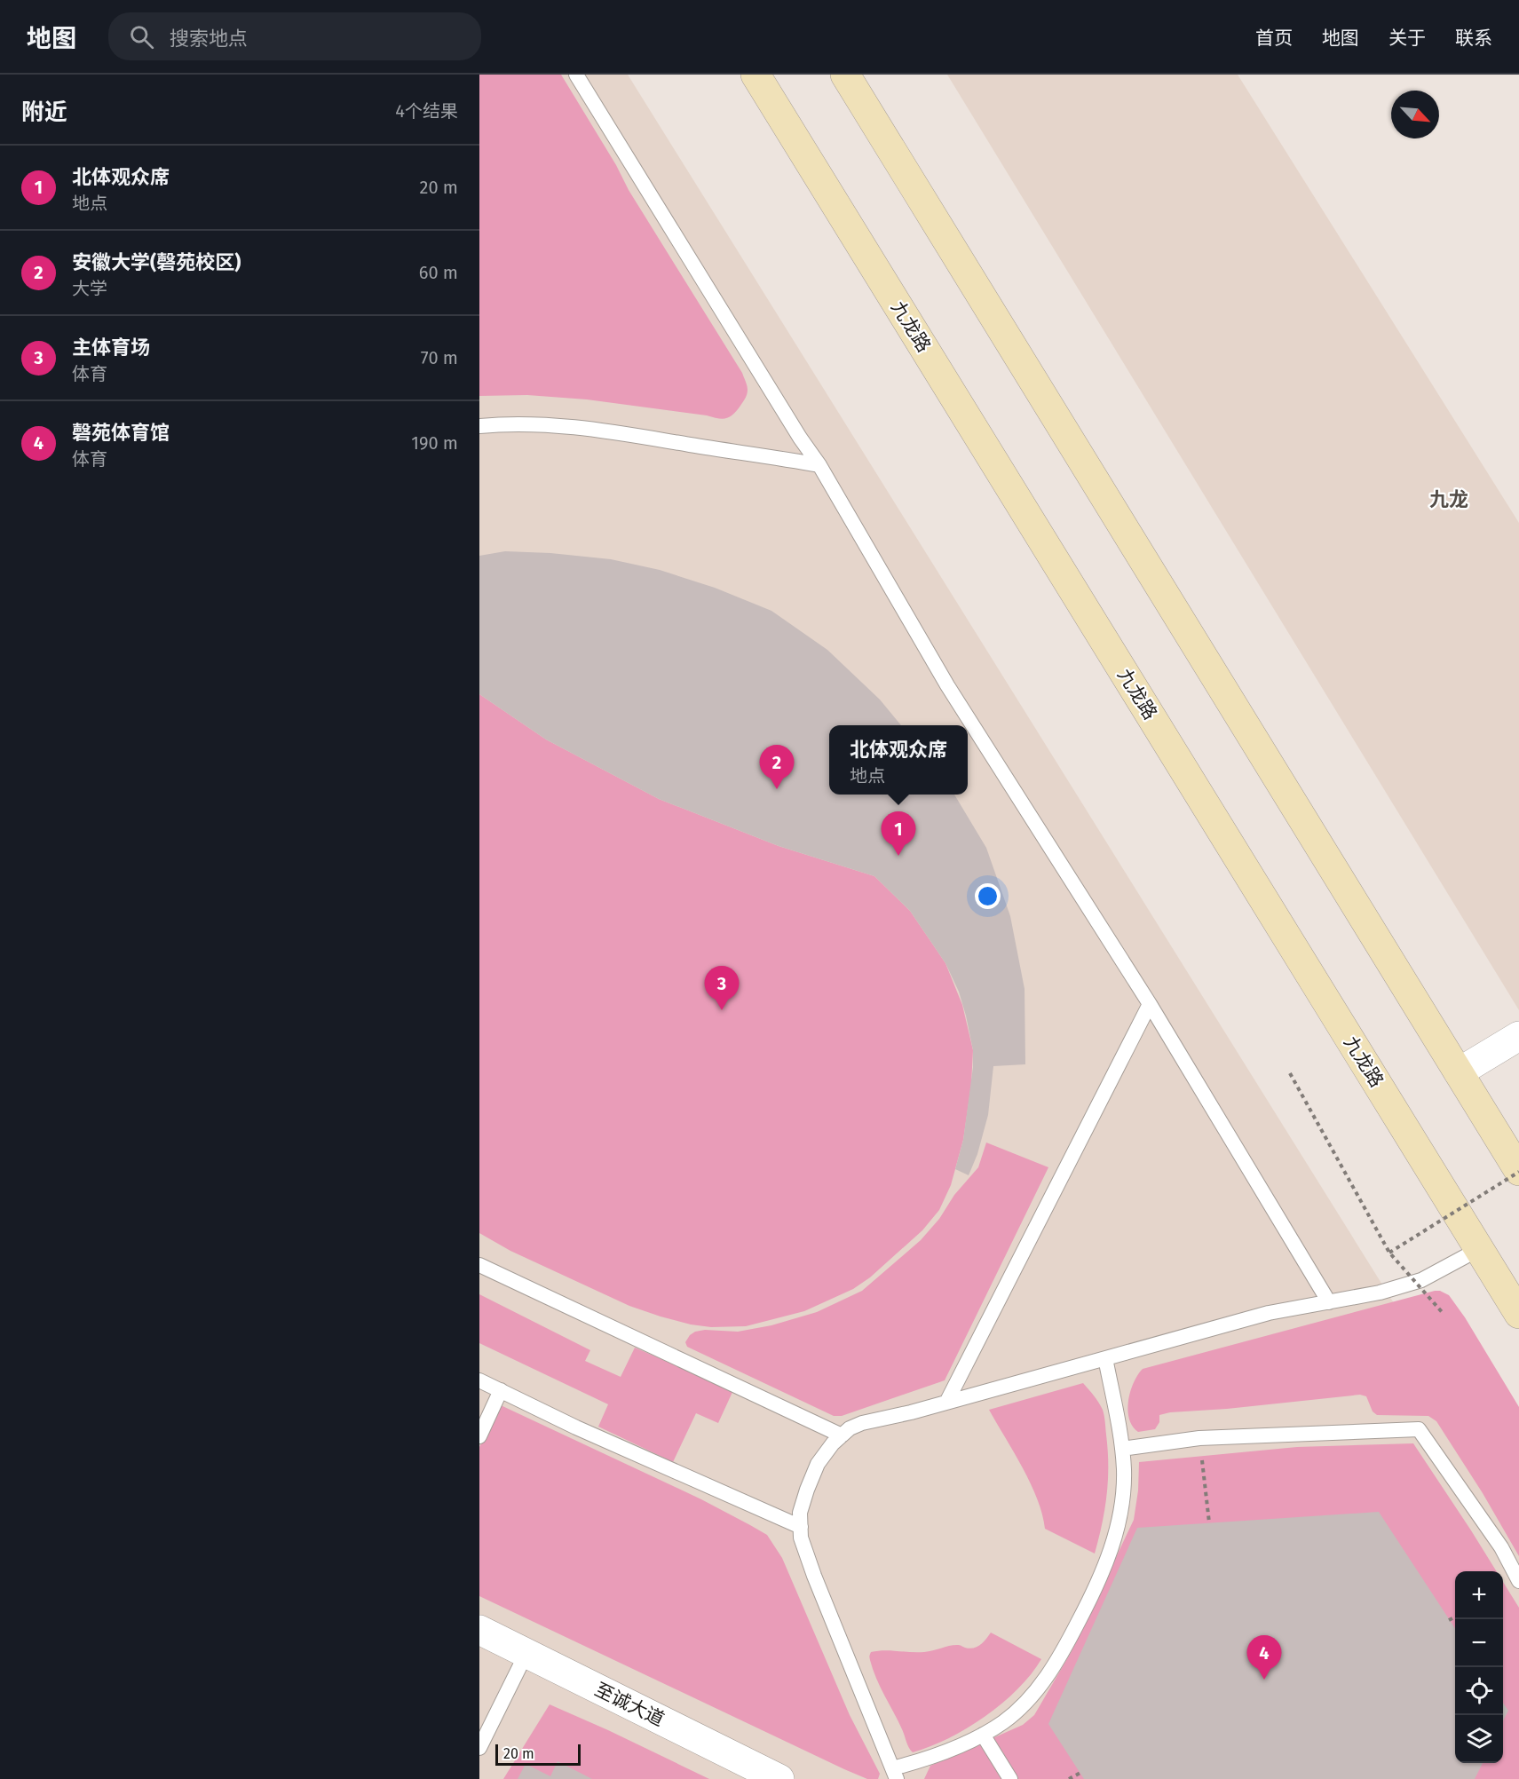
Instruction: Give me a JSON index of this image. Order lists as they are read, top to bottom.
{
  "streets": {
    "main road": ["九龙路"],
    "street": ["至诚大道"]
  },
  "districts": ["九龙"],
  "scale_bar": "20 m",
  "north": "bottom right",
  "page": {
    "header": "地图",
    "search": "搜索地点",
    "nav": [
      "首页",
      "地图",
      "关于",
      "联系"
    ],
    "heading": ["附近", "4个结果"],
    "list": [
      {
        "mark": "1",
        "name": "北体观众席",
        "note": "地点",
        "value": "20 m"
      },
      {
        "mark": "2",
        "name": "安徽大学(磬苑校区)",
        "note": "大学",
        "value": "60 m"
      },
      {
        "mark": "3",
        "name": "主体育场",
        "note": "体育",
        "value": "70 m"
      },
      {
        "mark": "4",
        "name": "磬苑体育馆",
        "note": "体育",
        "value": "190 m"
      }
    ],
    "popup": ["北体观众席", "地点"],
    "pins": [
      "2",
      "1",
      "3",
      "4"
    ],
    "map_buttons": ["+", "−"],
    "scale": "20 m"
  }
}
